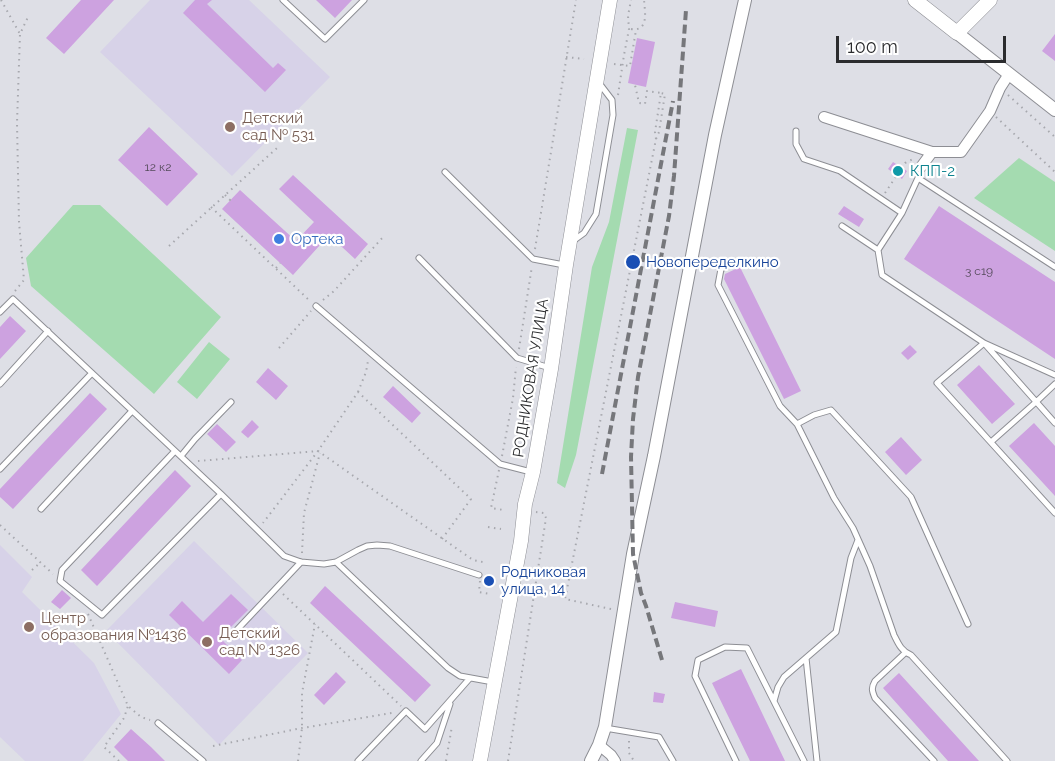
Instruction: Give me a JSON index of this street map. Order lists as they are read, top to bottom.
{
  "streets": {
    "main road": ["РОДНИКОВАЯ УЛИЦА"]
  },
  "places": [
    "Детский сад № 531",
    "КПП-2",
    "Ортека",
    "Новопеределкино",
    "Родниковая улица, 14",
    "Центр образования №1436",
    "Детский сад № 1326"
  ],
  "house_numbers": ["12 к2", "3 c19"],
  "scale_bar": "100 m"
}
